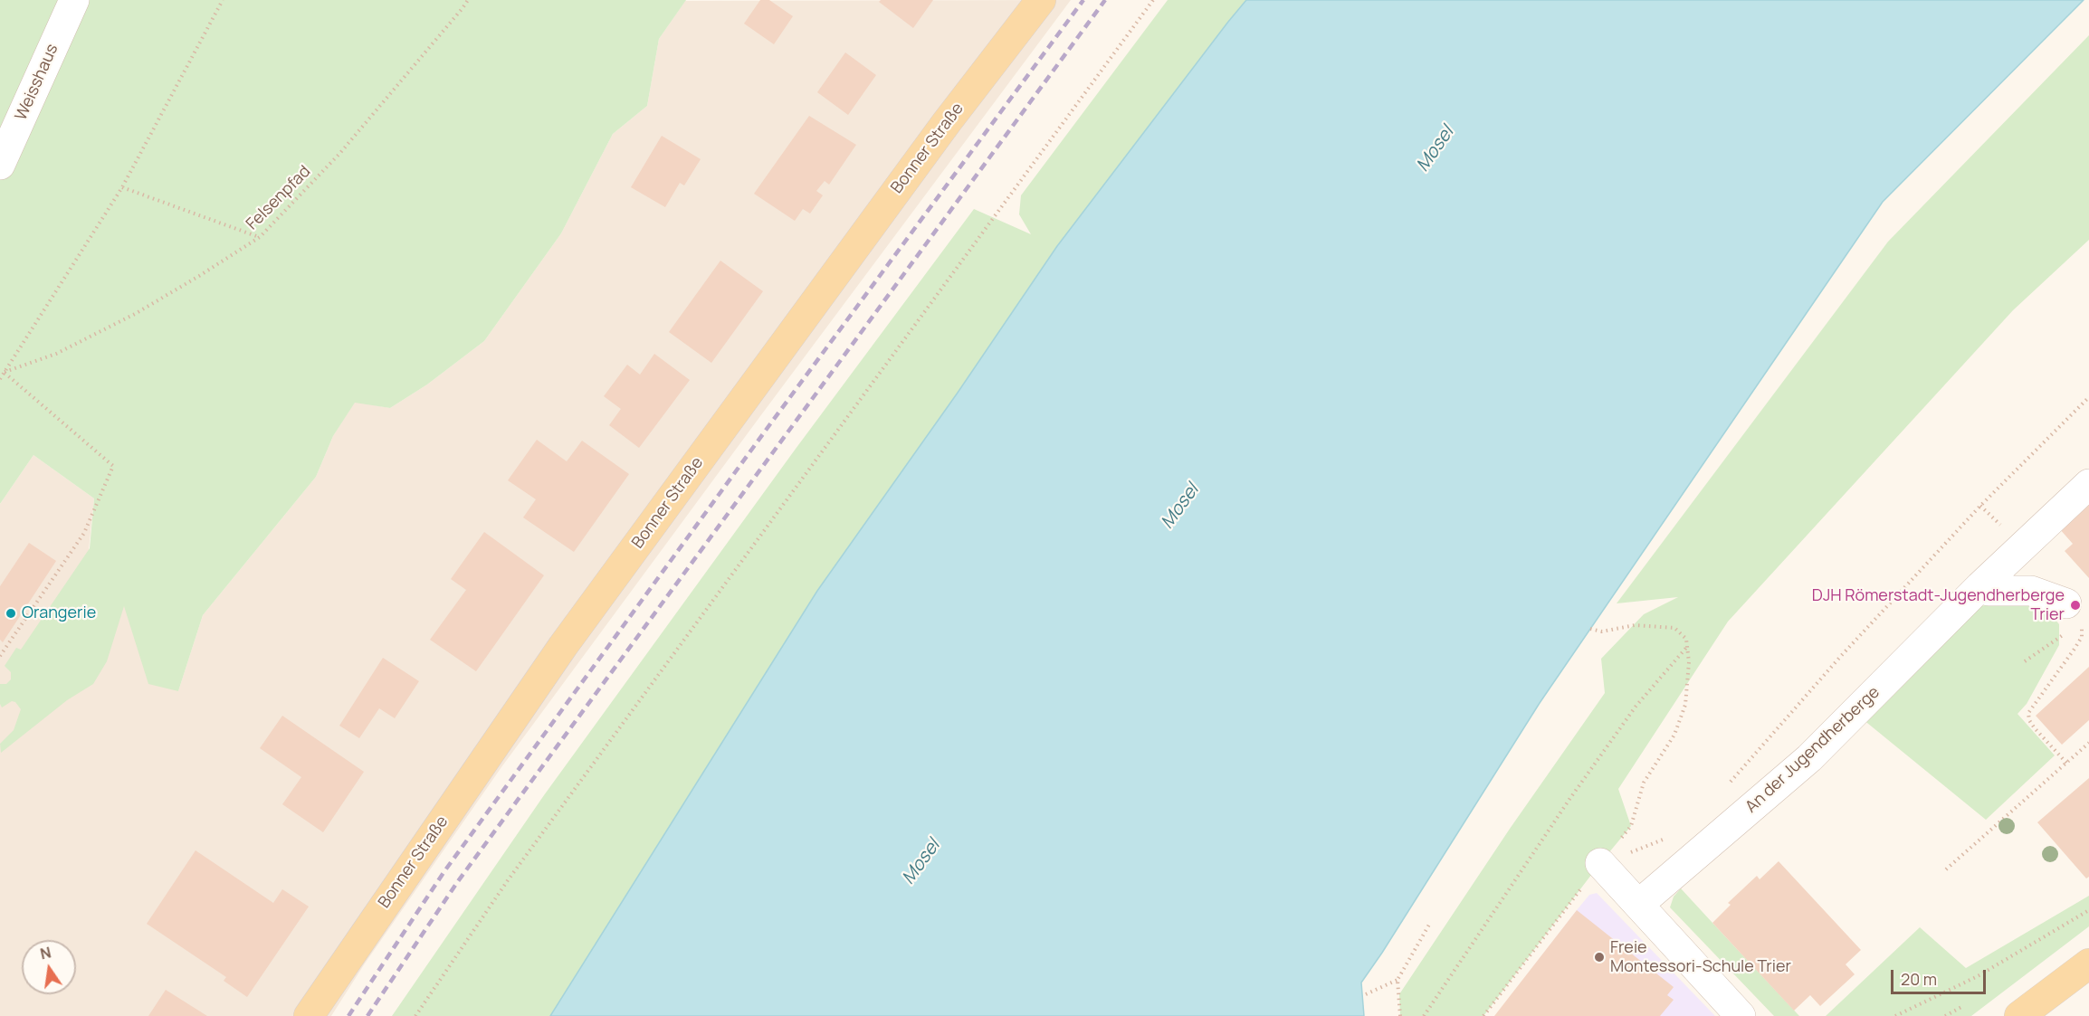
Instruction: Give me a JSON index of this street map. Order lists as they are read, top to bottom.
{
  "streets": {
    "main road": ["Bonner Straße"],
    "street": ["Weisshaus", "An der Jugendherberge"],
    "path": ["Felsenpfad"]
  },
  "water": ["Mosel"],
  "places": ["DJH Römerstadt-Jugendherberge Trier", "Orangerie", "Freie Montessori-Schule Trier"],
  "scale_bar": "20 m",
  "north": "top"
}
